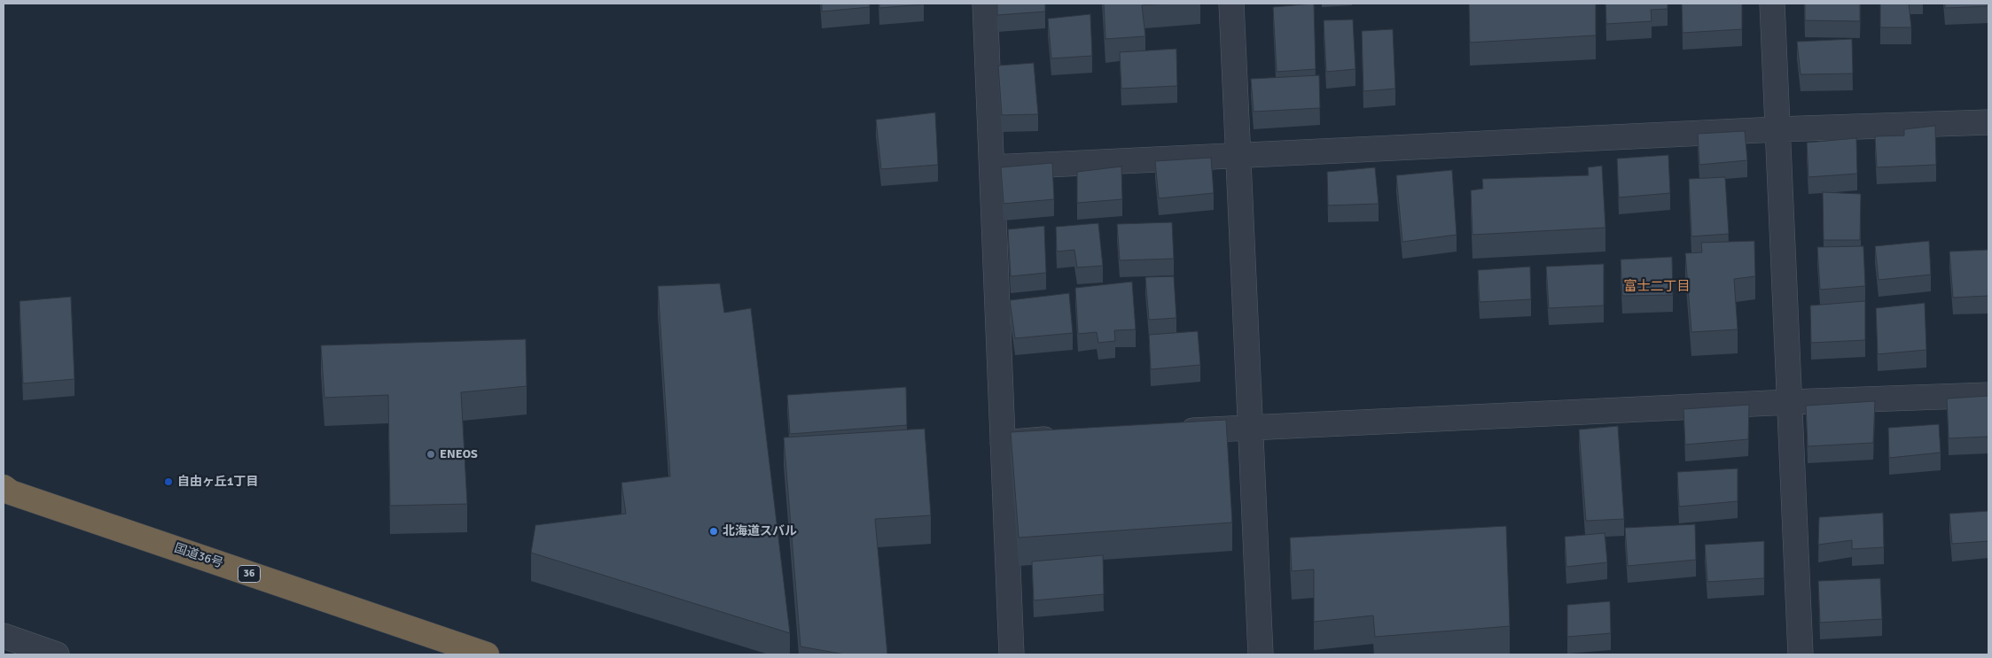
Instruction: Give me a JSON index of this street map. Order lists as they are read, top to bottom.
{
  "streets": {
    "highway": ["国道36号", "36"]
  },
  "districts": ["富士二丁目"],
  "places": ["ENEOS", "自由ヶ丘1丁目", "北海道スバル"]
}
